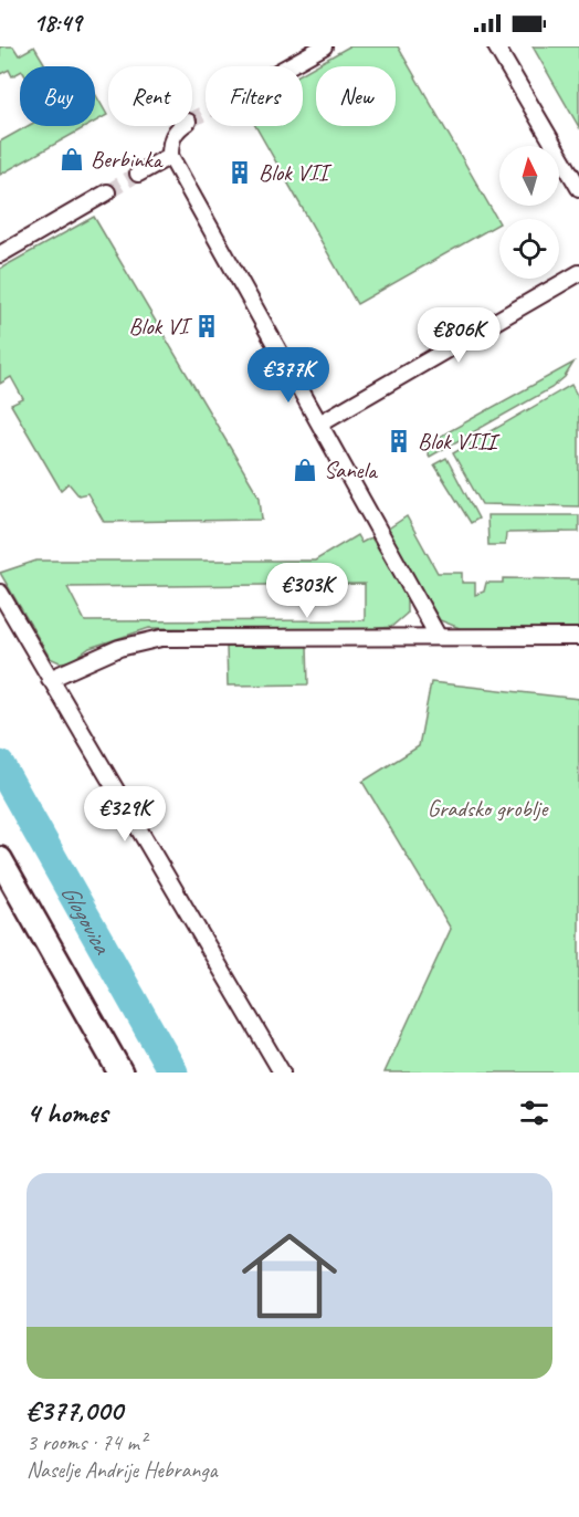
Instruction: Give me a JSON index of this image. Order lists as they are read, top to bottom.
{
  "water": ["Glogovica"],
  "parks": ["Gradsko groblje"],
  "places": {
    "shop": ["Berbinka", "Sanela"],
    "building": ["Blok VII", "Blok VI", "Blok VIII"]
  },
  "north": "top",
  "page": {
    "status": "18:49",
    "chip": [
      "Buy",
      "Rent",
      "Filters",
      "New"
    ],
    "price": [
      "€806K",
      "€377K",
      "€303K",
      "€329K"
    ],
    "heading": "4 homes",
    "list": [
      {
        "name": "€377,000",
        "note": "3 rooms · 74 m² · Naselje Andrije Hebranga"
      }
    ]
  }
}
